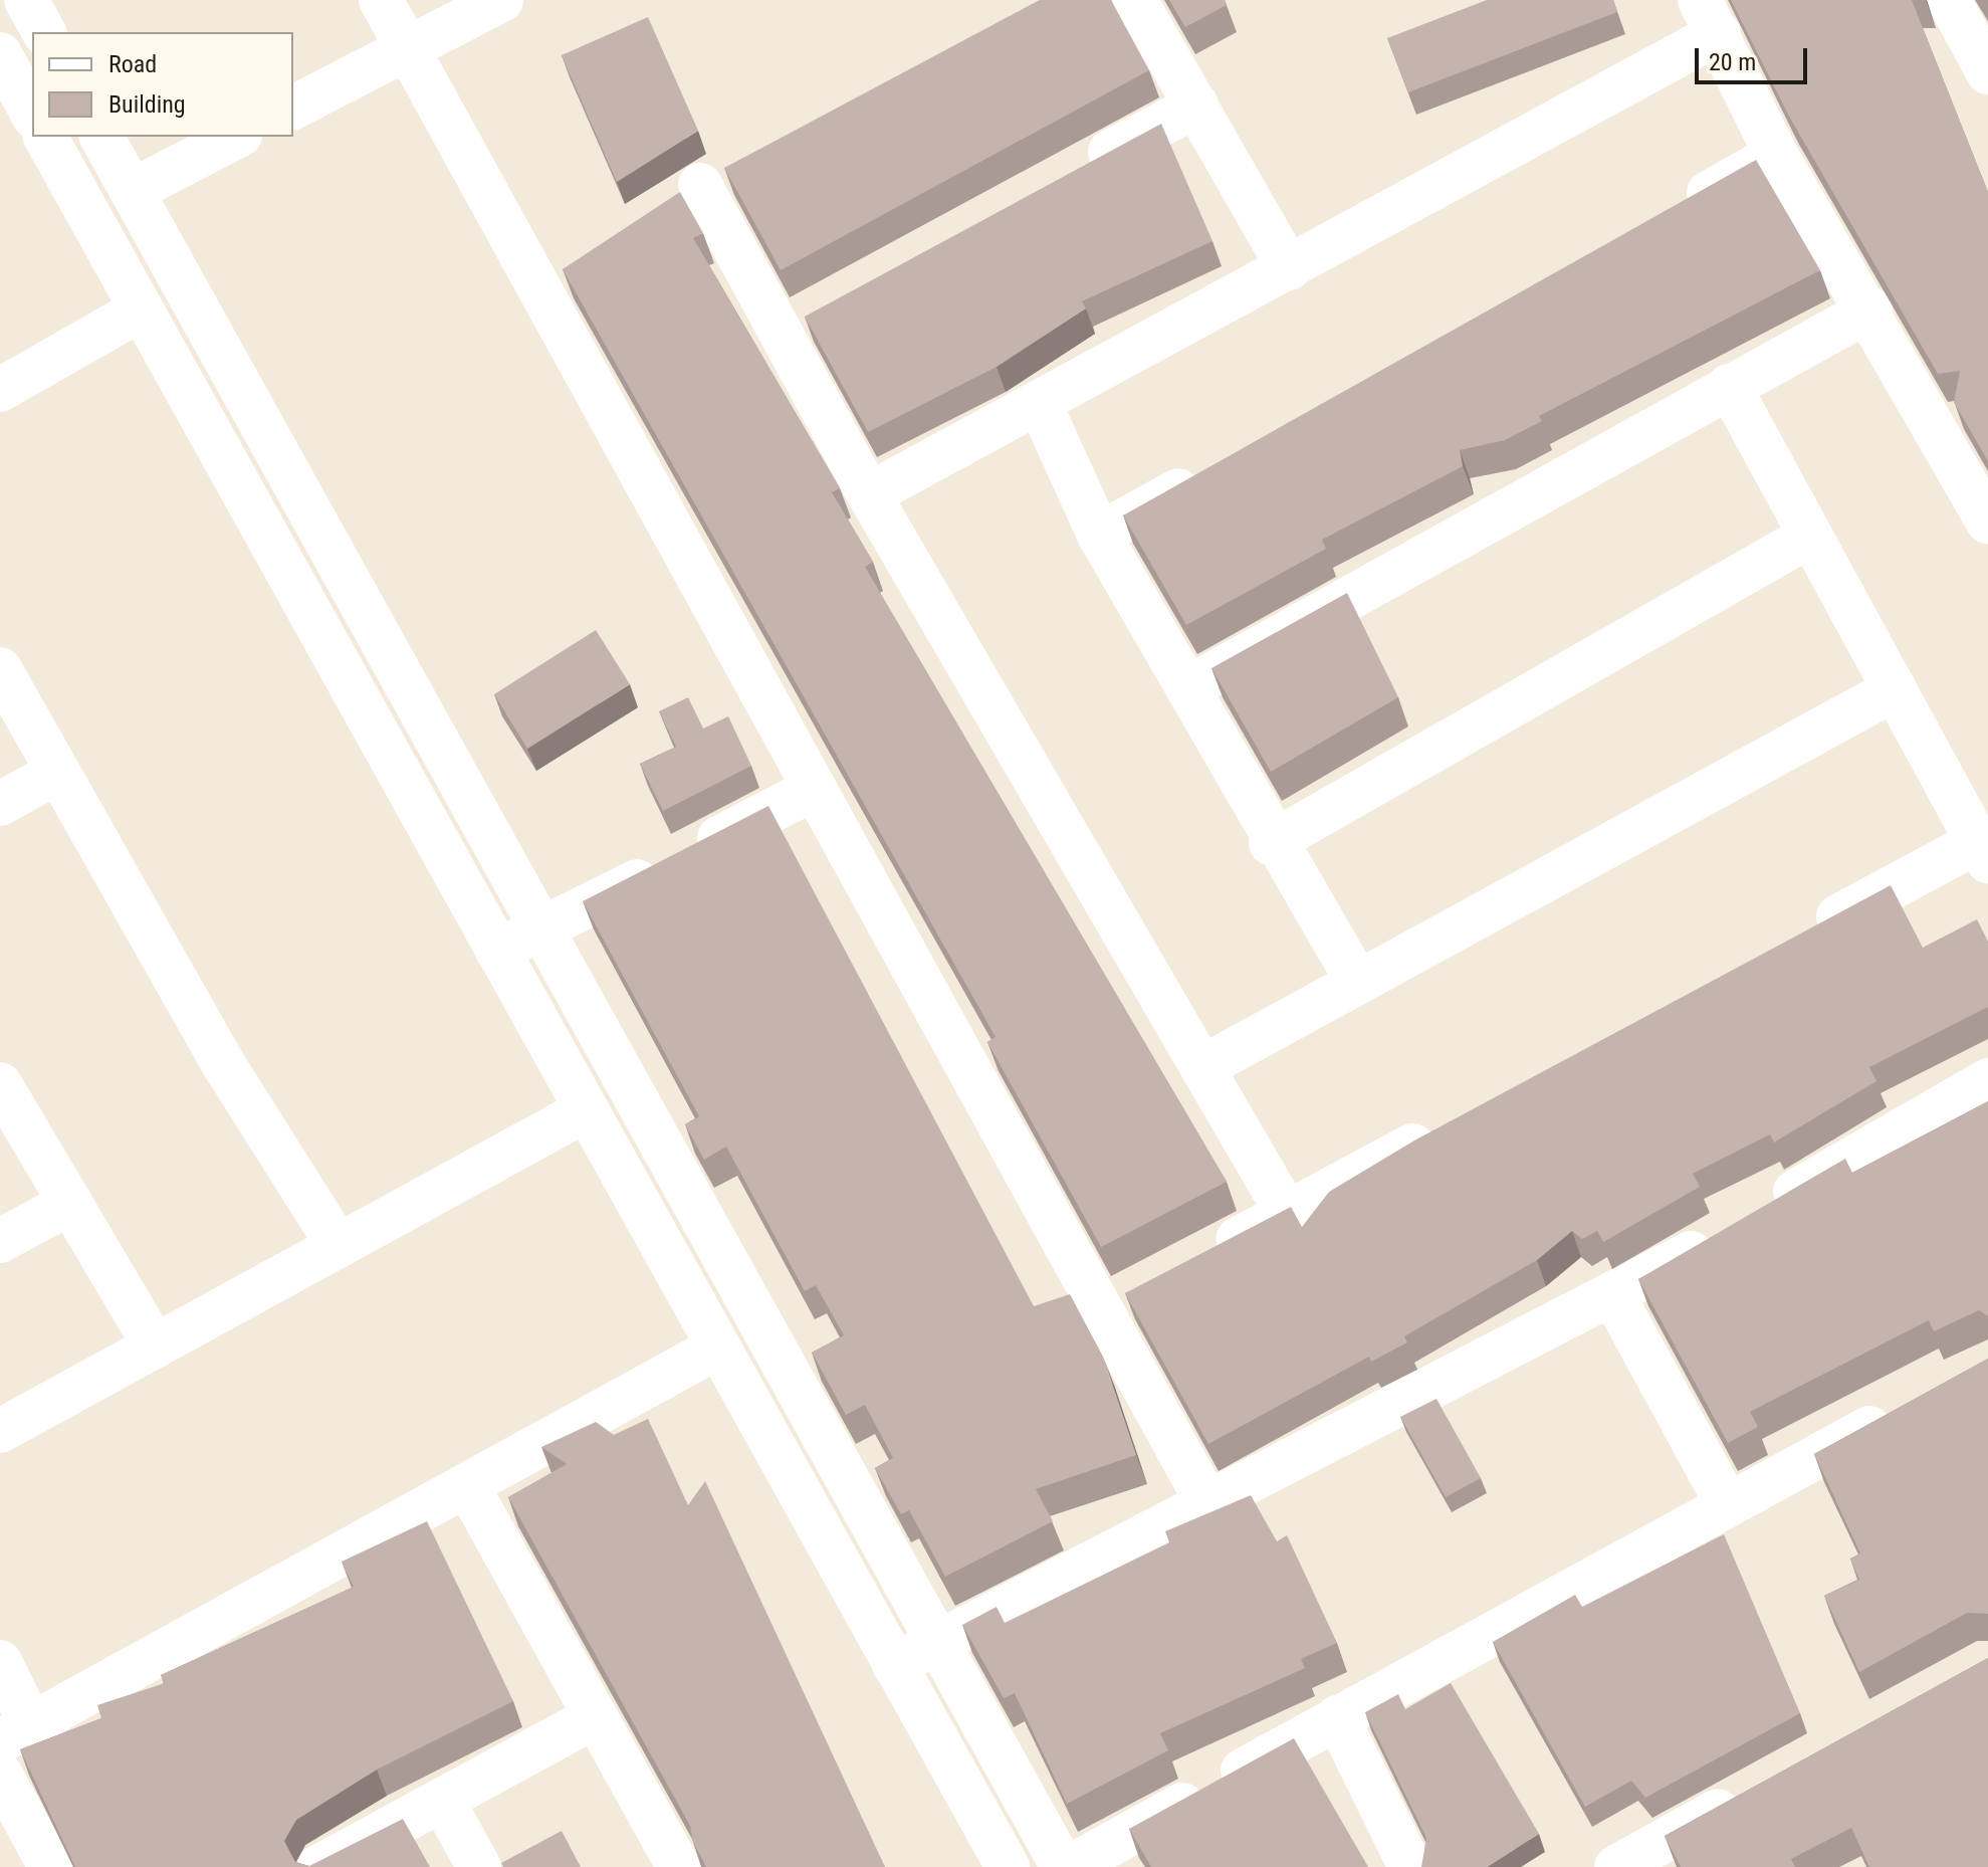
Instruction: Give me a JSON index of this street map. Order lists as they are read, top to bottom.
{
  "legend": ["Road", "Building"],
  "scale_bar": "20 m"
}
